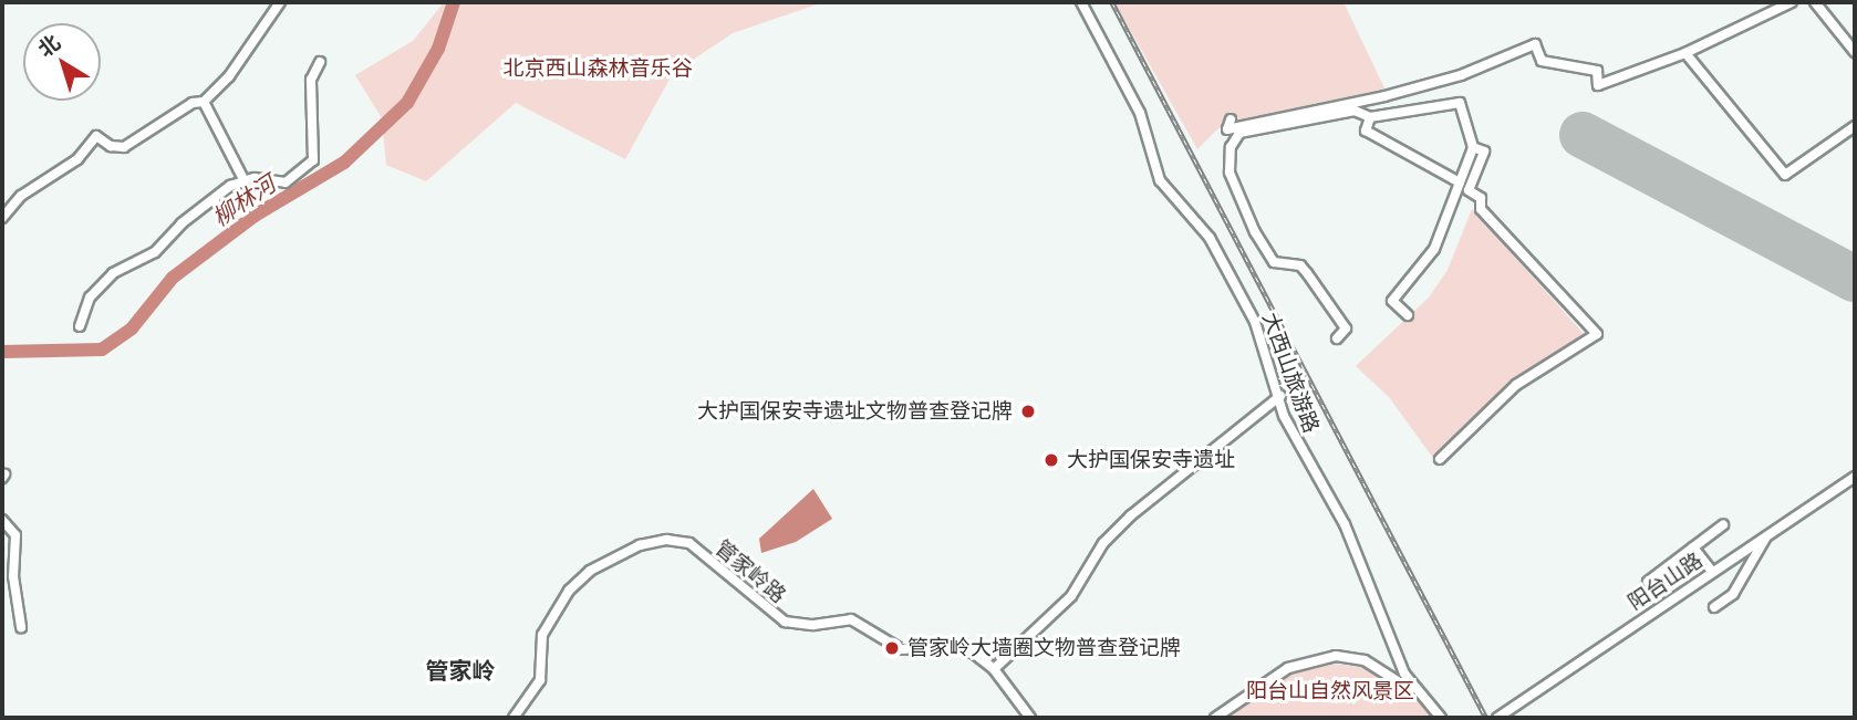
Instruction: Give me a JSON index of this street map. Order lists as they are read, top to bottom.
{
  "streets": {
    "street": ["大西山旅游路", "管家岭路", "阳台山路"]
  },
  "districts": ["管家岭"],
  "water": ["柳林河"],
  "parks": ["北京西山森林音乐谷", "阳台山自然风景区"],
  "places": ["大护国保安寺遗址文物普查登记牌", "大护国保安寺遗址", "管家岭大墙圈文物普查登记牌"],
  "north": "top left"
}
